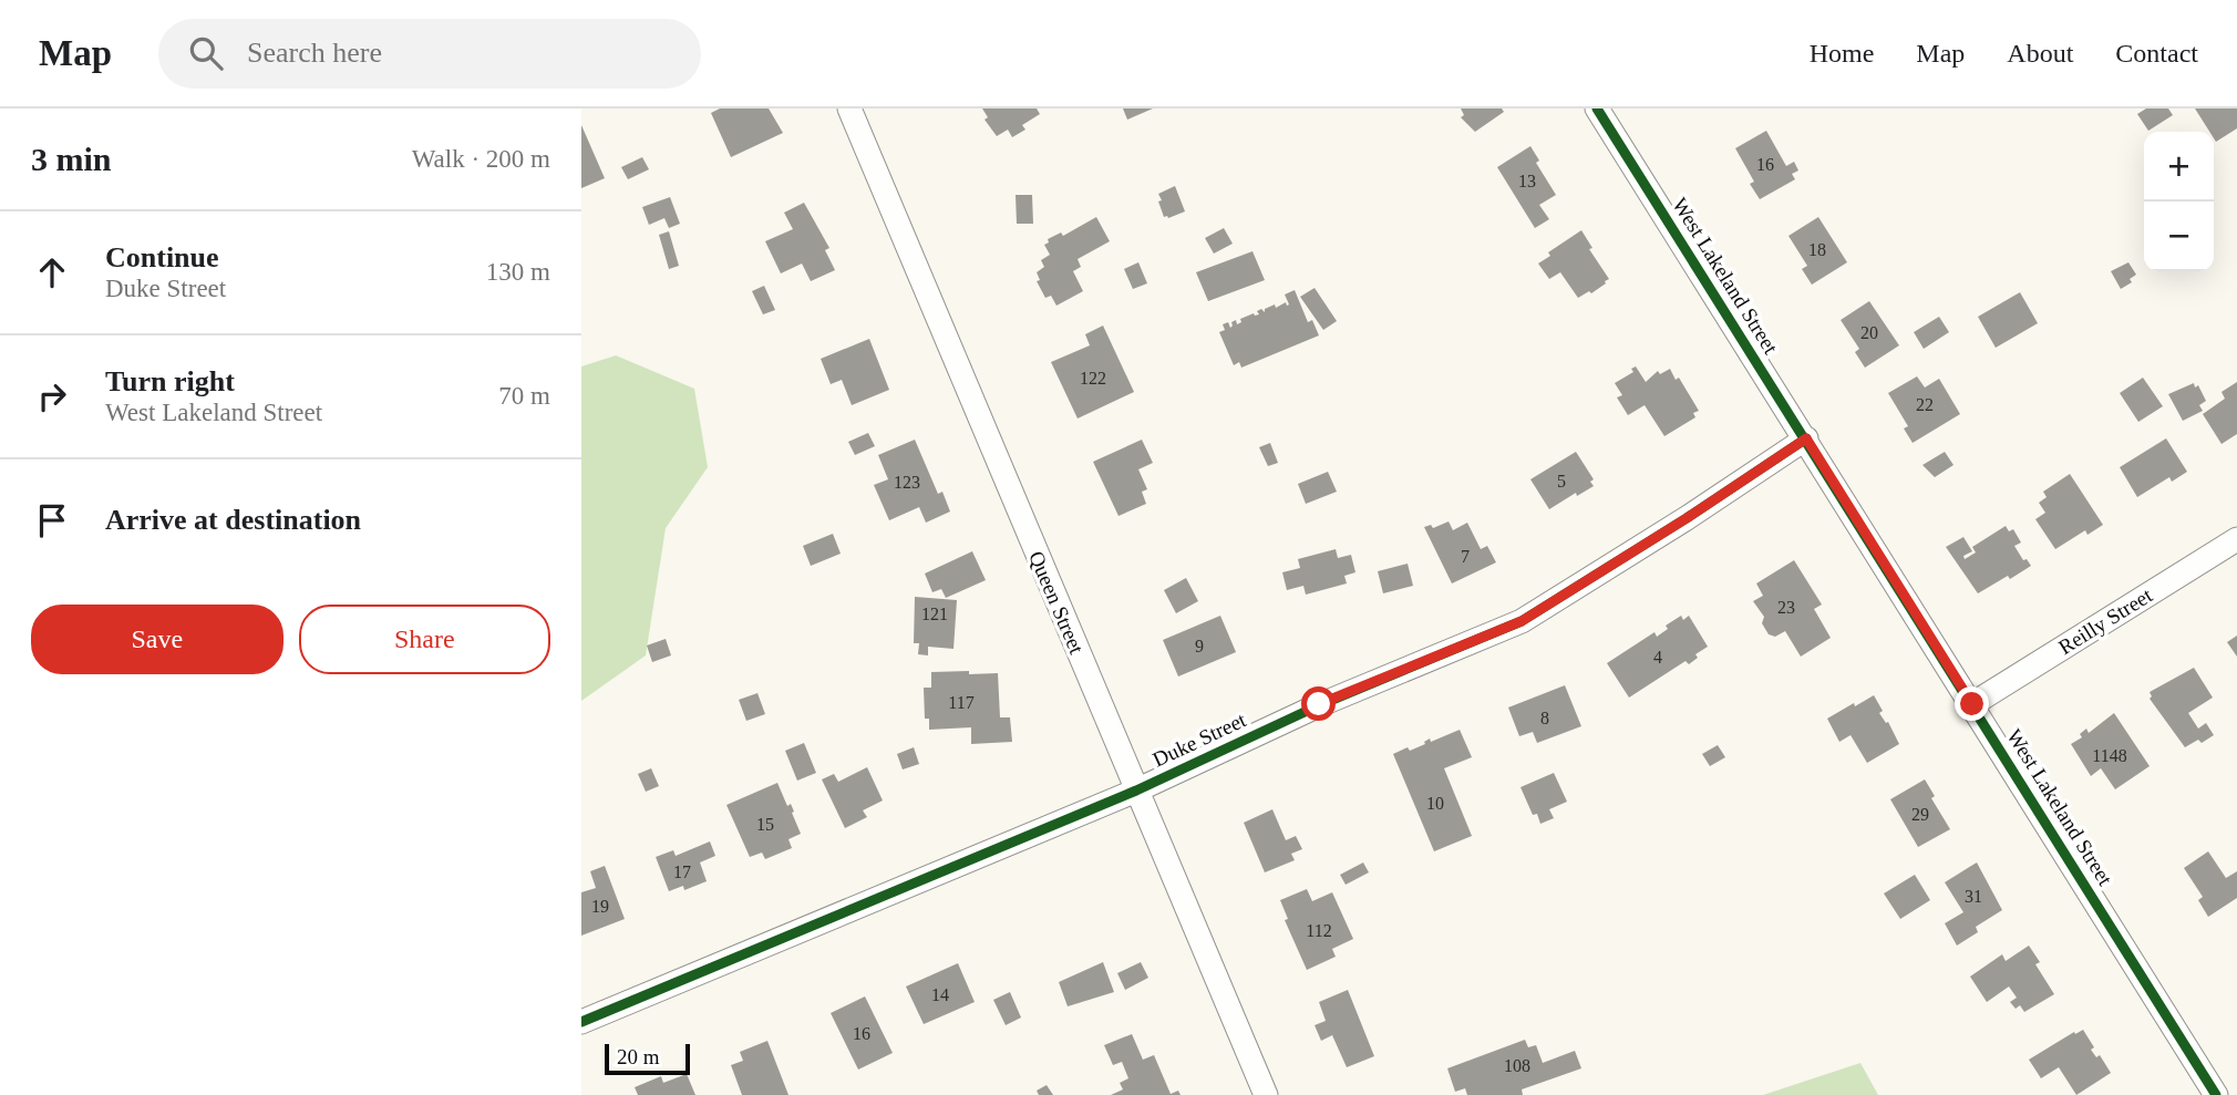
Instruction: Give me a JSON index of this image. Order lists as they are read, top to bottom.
{
  "streets": {
    "street": [
      "West Lakeland Street",
      "Queen Street",
      "Reilly Street",
      "Duke Street"
    ]
  },
  "crossings": [
    ["West Lakeland Street", "Reilly Street"],
    ["West Lakeland Street", "Duke Street"],
    ["Queen Street", "Duke Street"]
  ],
  "house_numbers": [
    "16",
    "13",
    "18",
    "20",
    "122",
    "22",
    "5",
    "123",
    "7",
    "23",
    "121",
    "9",
    "4",
    "117",
    "8",
    "1148",
    "10",
    "29",
    "15",
    "17",
    "31",
    "19",
    "112",
    "14",
    "16",
    "108"
  ],
  "scale_bar": "20 m",
  "page": {
    "header": "Map",
    "search": "Search here",
    "nav": [
      "Home",
      "Map",
      "About",
      "Contact"
    ],
    "heading": ["3 min", "Walk · 200 m"],
    "map_buttons": ["+", "−"],
    "list": [
      ["Continue", "Duke Street", "130 m"],
      ["Turn right", "West Lakeland Street", "70 m"],
      "Arrive at destination"
    ],
    "buttons": ["Save", "Share"],
    "scale": "20 m"
  }
}
